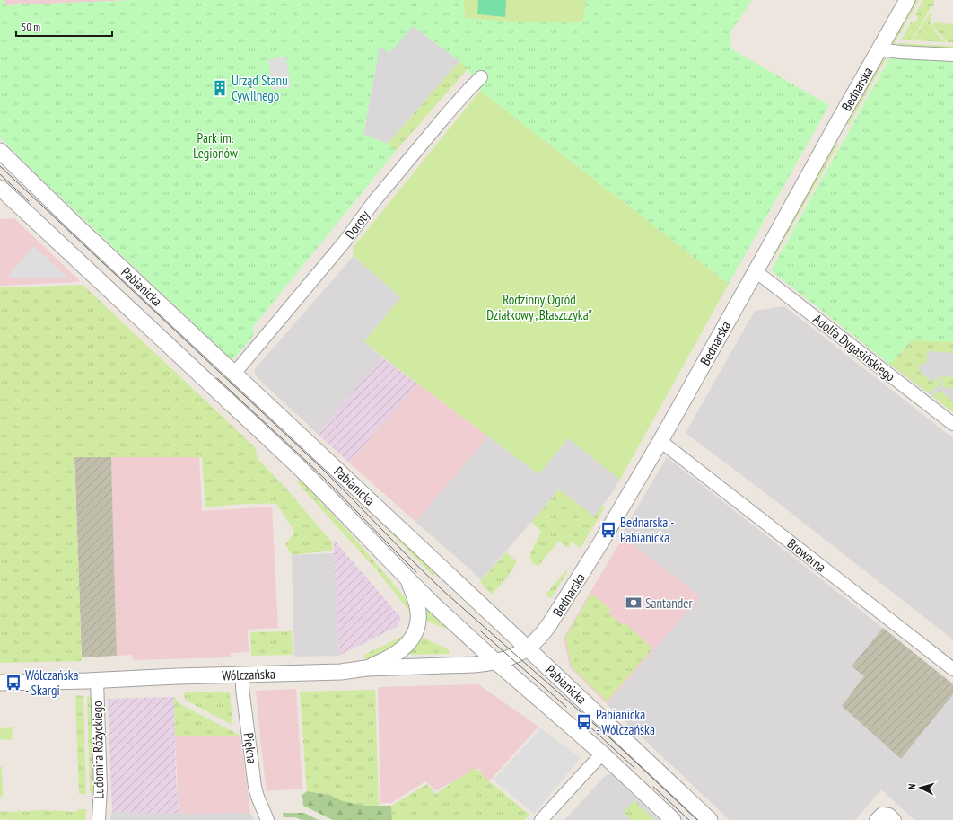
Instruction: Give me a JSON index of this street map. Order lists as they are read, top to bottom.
{
  "streets": {
    "street": [
      "Bednarska",
      "Doroty",
      "Pabianicka",
      "Adolfa Dygasińskiego",
      "Browarna",
      "Wólczańska",
      "Piękna",
      "Ludomira Różyckiego"
    ]
  },
  "crossings": [
    ["Bednarska", "Pabianicka"],
    ["Bednarska", "Adolfa Dygasińskiego"],
    ["Bednarska", "Browarna"],
    ["Bednarska", "Wólczańska"],
    ["Doroty", "Pabianicka"],
    ["Pabianicka", "Wólczańska"],
    ["Wólczańska", "Piękna"],
    ["Wólczańska", "Ludomira Różyckiego"]
  ],
  "parks": ["Park im. Legionów", "Rodzinny Ogród Działkowy „Błaszczyka”"],
  "places": {
    "building": ["Urząd Stanu Cywilnego"],
    "bus stop": ["Bednarska - Pabianicka", "Wólczańska - Skargi", "Pabianicka - Wólczańska"],
    "bank": ["Santander"]
  },
  "scale_bar": "50 m",
  "north": "left"
}
